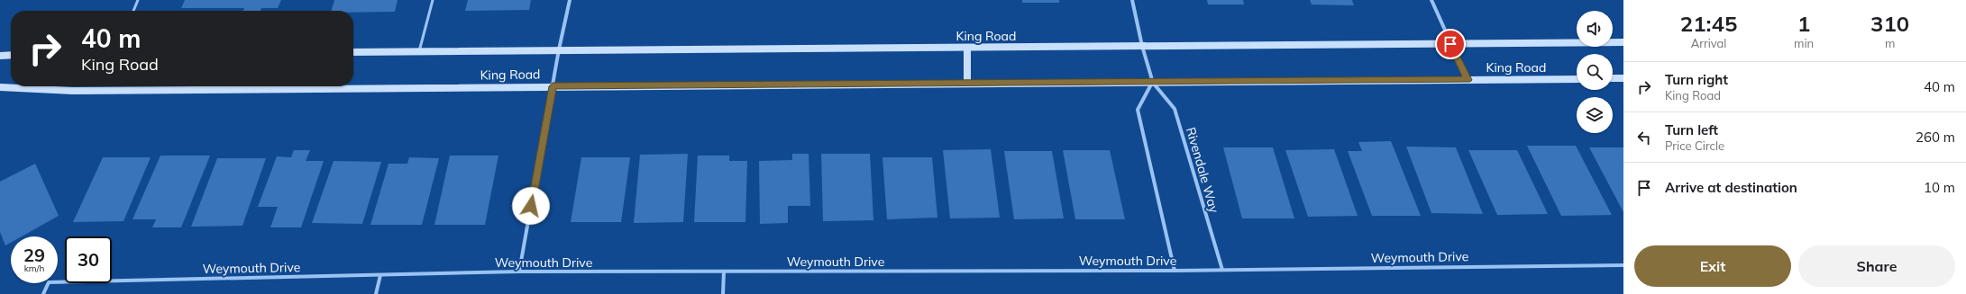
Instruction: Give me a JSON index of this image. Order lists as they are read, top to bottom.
{
  "streets": {
    "street": ["King Road", "Rivendale Way", "Weymouth Drive"]
  },
  "crossings": [
    ["King Road", "Rivendale Way"],
    ["Rivendale Way", "Weymouth Drive"]
  ],
  "page": {
    "eta": [
      "21:45",
      "Arrival",
      "1",
      "min",
      "310",
      "m"
    ],
    "turn": ["40 m", "King Road"],
    "list": [
      {
        "name": "Turn right",
        "note": "King Road",
        "value": "40 m"
      },
      {
        "name": "Turn left",
        "note": "Price Circle",
        "value": "260 m"
      },
      {
        "name": "Arrive at destination",
        "value": "10 m"
      }
    ],
    "speed": "29 km/h",
    "limit": "30",
    "buttons": ["Exit", "Share"]
  }
}
